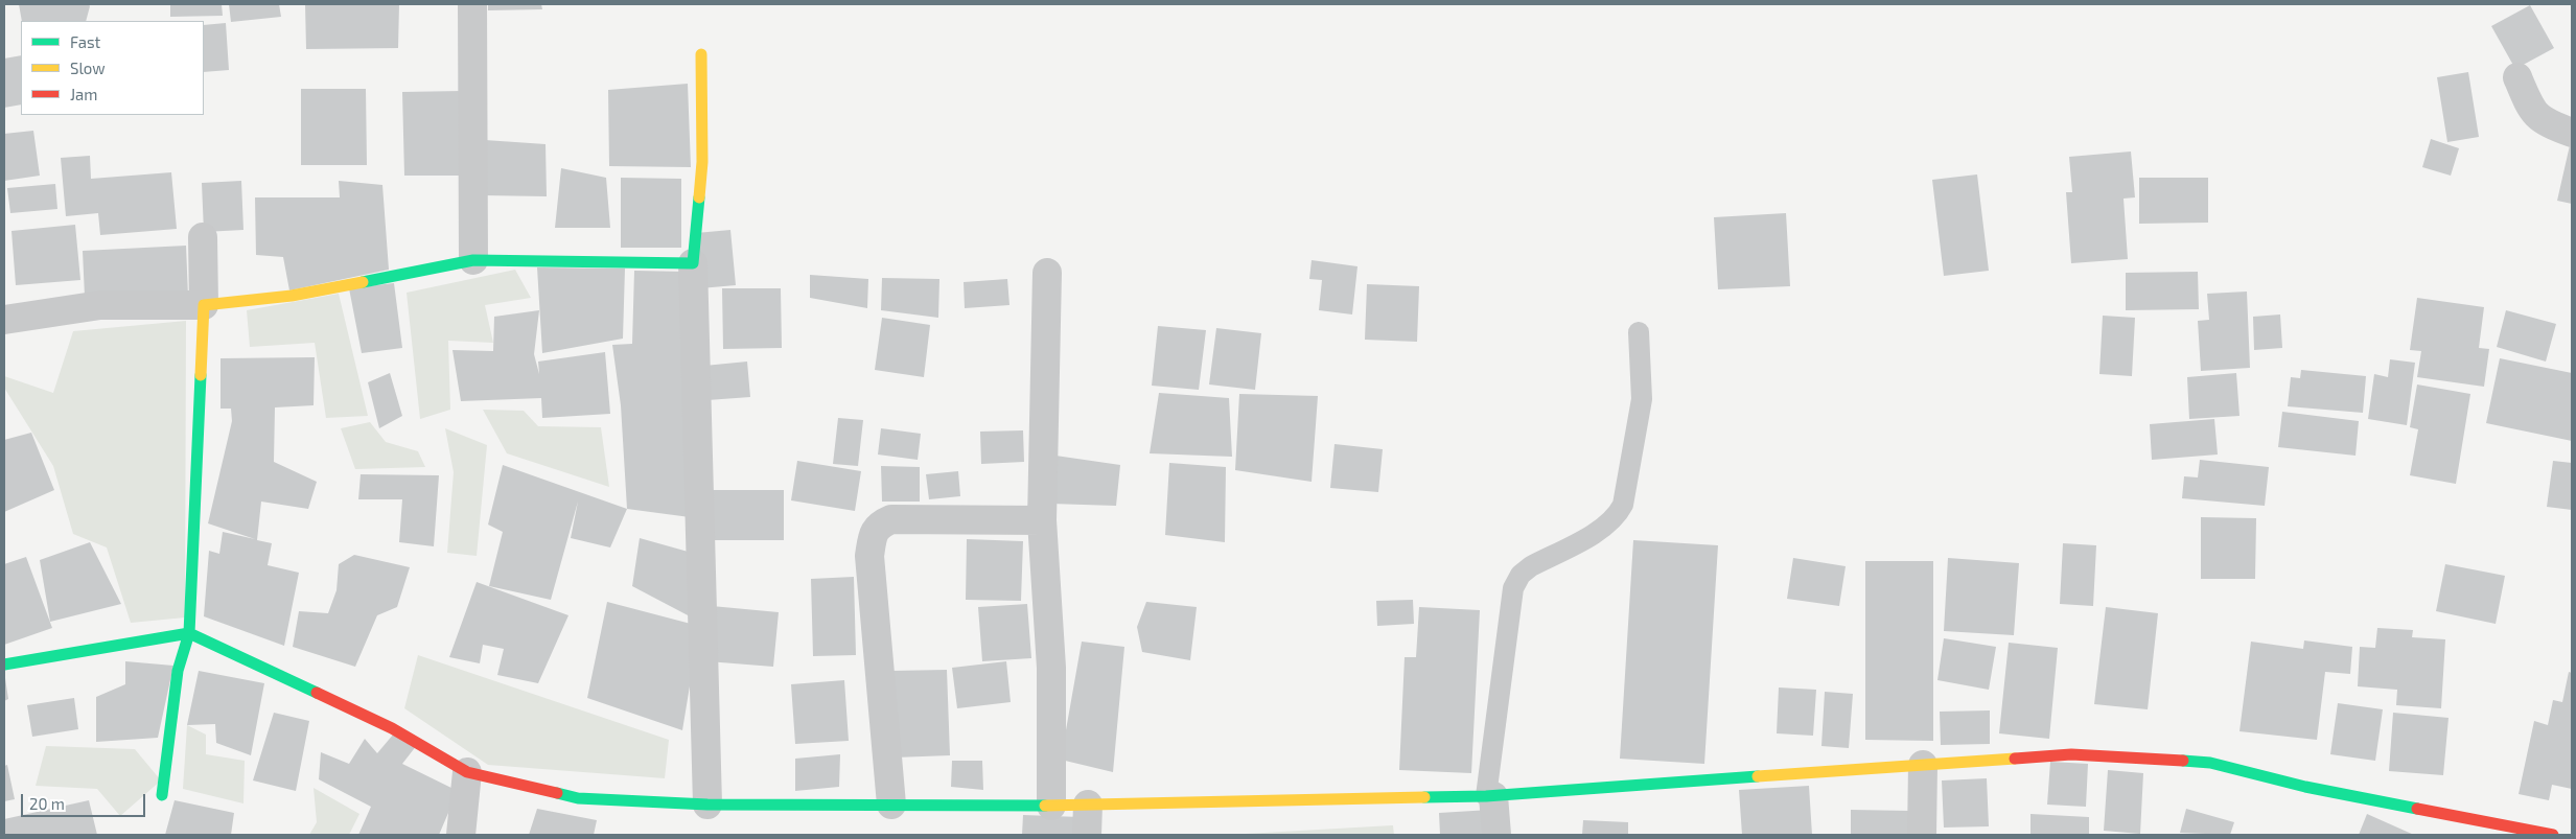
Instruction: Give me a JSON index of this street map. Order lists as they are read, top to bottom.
{
  "legend": ["Fast", "Slow", "Jam"],
  "scale_bar": "20 m"
}
